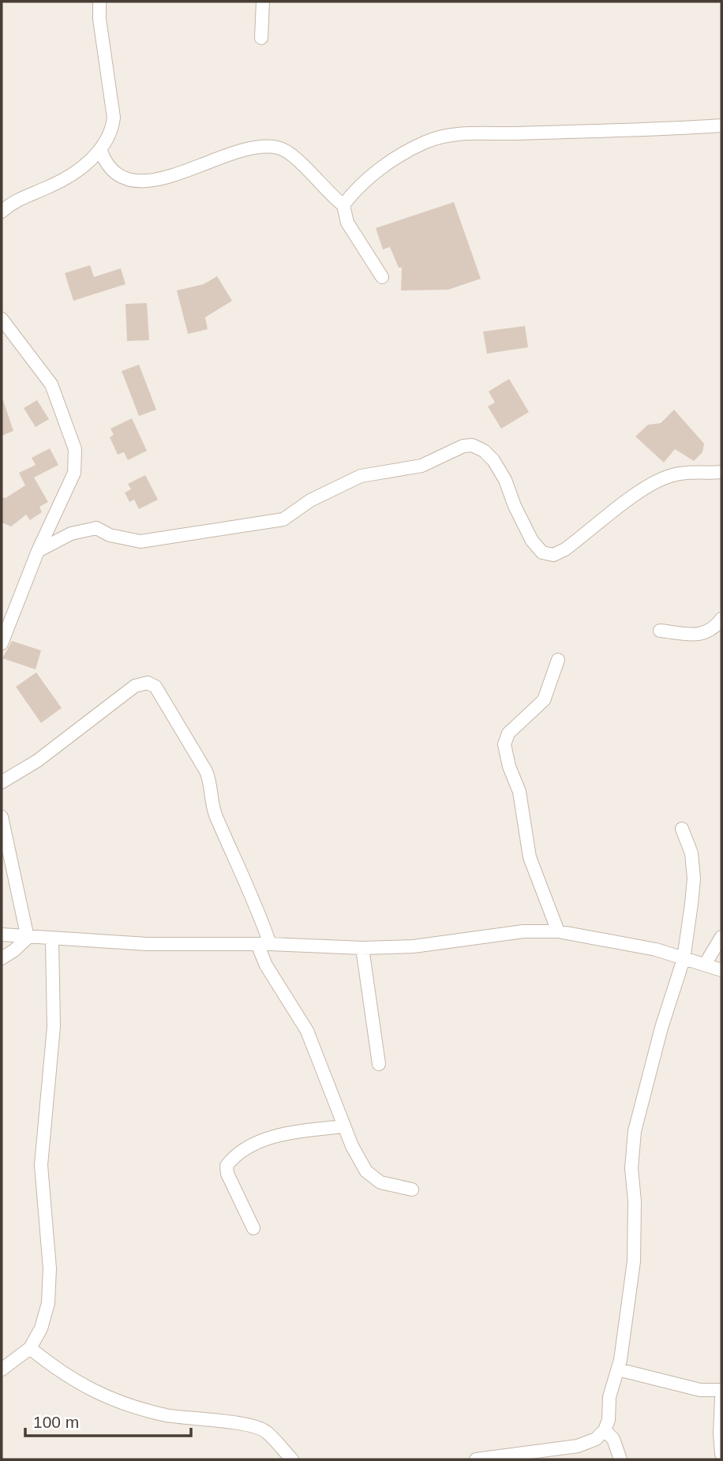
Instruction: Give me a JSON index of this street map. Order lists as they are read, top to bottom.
{
  "scale_bar": "100 m"
}
